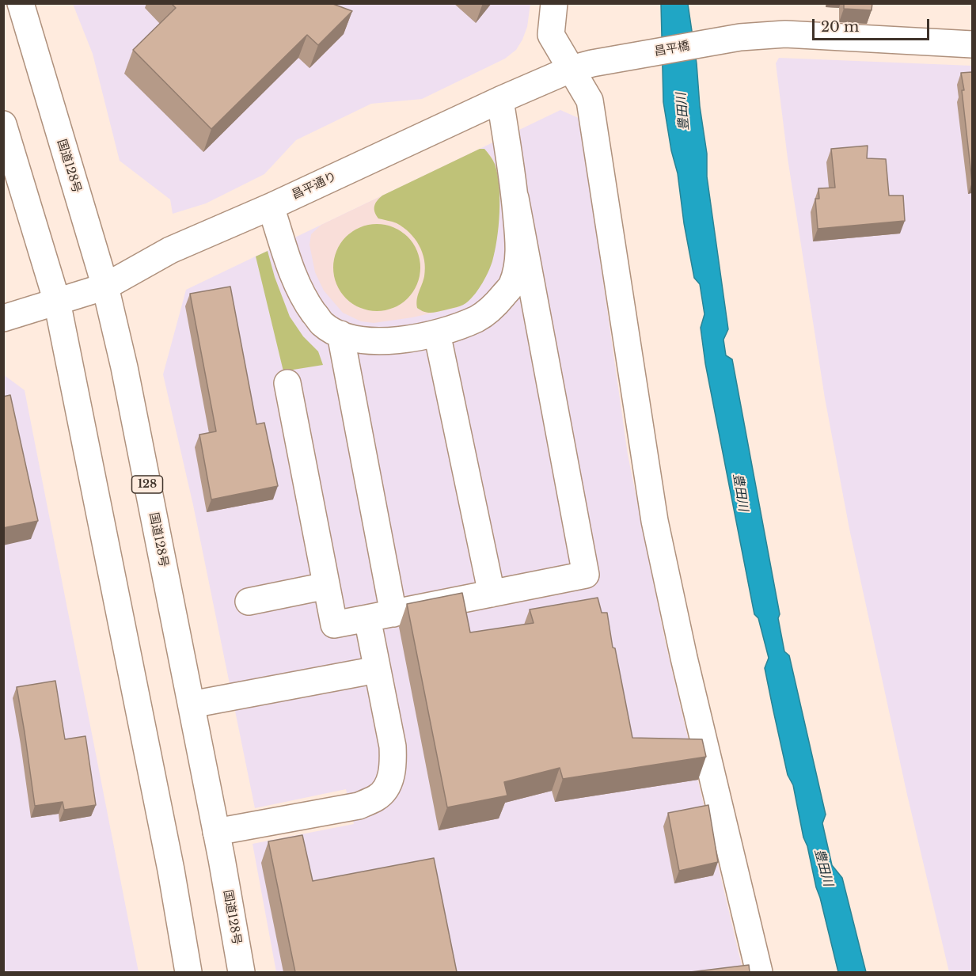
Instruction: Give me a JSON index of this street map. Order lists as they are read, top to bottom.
{
  "streets": {
    "main road": [
      "昌平橋",
      "国道128号",
      "昌平通り",
      "128"
    ]
  },
  "crossings": [
    ["昌平橋", "昌平通り"],
    ["国道128号", "昌平通り"]
  ],
  "water": ["豊田川"],
  "scale_bar": "20 m"
}
